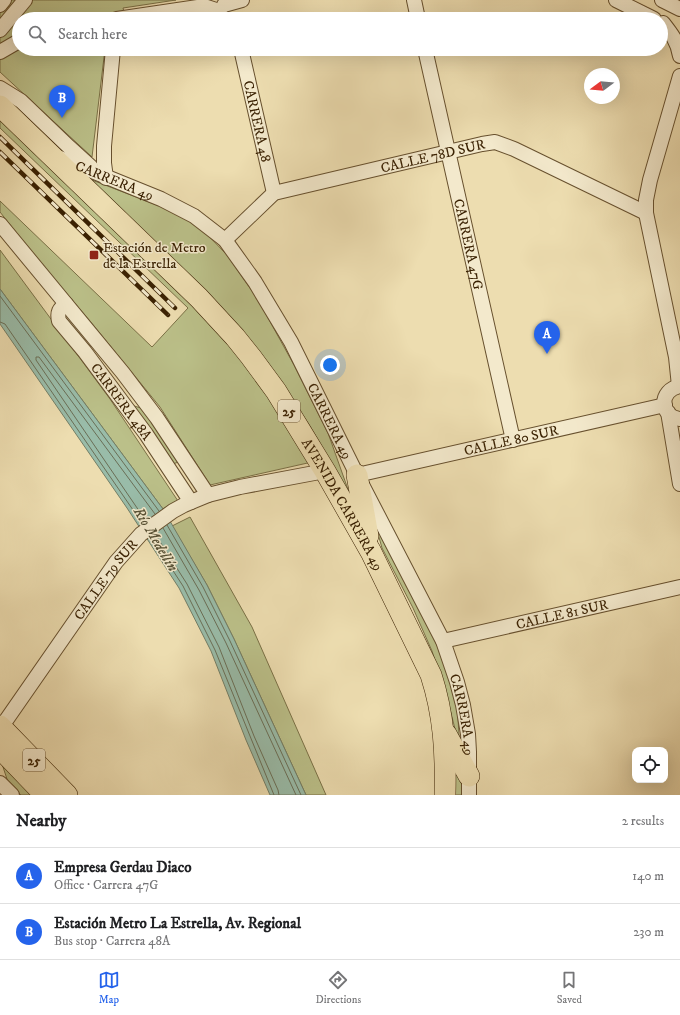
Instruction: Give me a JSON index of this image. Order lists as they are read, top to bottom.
{
  "streets": {
    "highway": ["25", "AVENIDA CARRERA 49"],
    "street": [
      "CARRERA 48",
      "CALLE 78D SUR",
      "CARRERA 49",
      "CARRERA 47G",
      "CARRERA 48A",
      "CALLE 80 SUR",
      "CALLE 79 SUR",
      "CALLE 81 SUR"
    ]
  },
  "crossings": [
    ["CARRERA 48", "CALLE 78D SUR"],
    ["CALLE 78D SUR", "CARRERA 47G"],
    ["CARRERA 49", "CALLE 80 SUR"],
    ["CARRERA 49", "AVENIDA CARRERA 49"],
    ["CARRERA 49", "CALLE 81 SUR"],
    ["CARRERA 47G", "CALLE 80 SUR"],
    ["CARRERA 48A", "CALLE 79 SUR"],
    ["25", "CALLE 79 SUR"],
    ["AVENIDA CARRERA 49", "CALLE 79 SUR"]
  ],
  "water": ["Río Medellín"],
  "places": {
    "transit": ["Estación de Metro de la Estrella"]
  },
  "north": "left",
  "page": {
    "search": "Search here",
    "pins": ["B", "A"],
    "heading": ["Nearby", "2 results"],
    "list": [
      {
        "mark": "A",
        "name": "Empresa Gerdau Diaco",
        "note": "Office · Carrera 47G",
        "value": "140 m"
      },
      {
        "mark": "B",
        "name": "Estación Metro La Estrella, Av. Regional",
        "note": "Bus stop · Carrera 48A",
        "value": "230 m"
      }
    ],
    "nav": ["Map", "Directions", "Saved"]
  }
}
